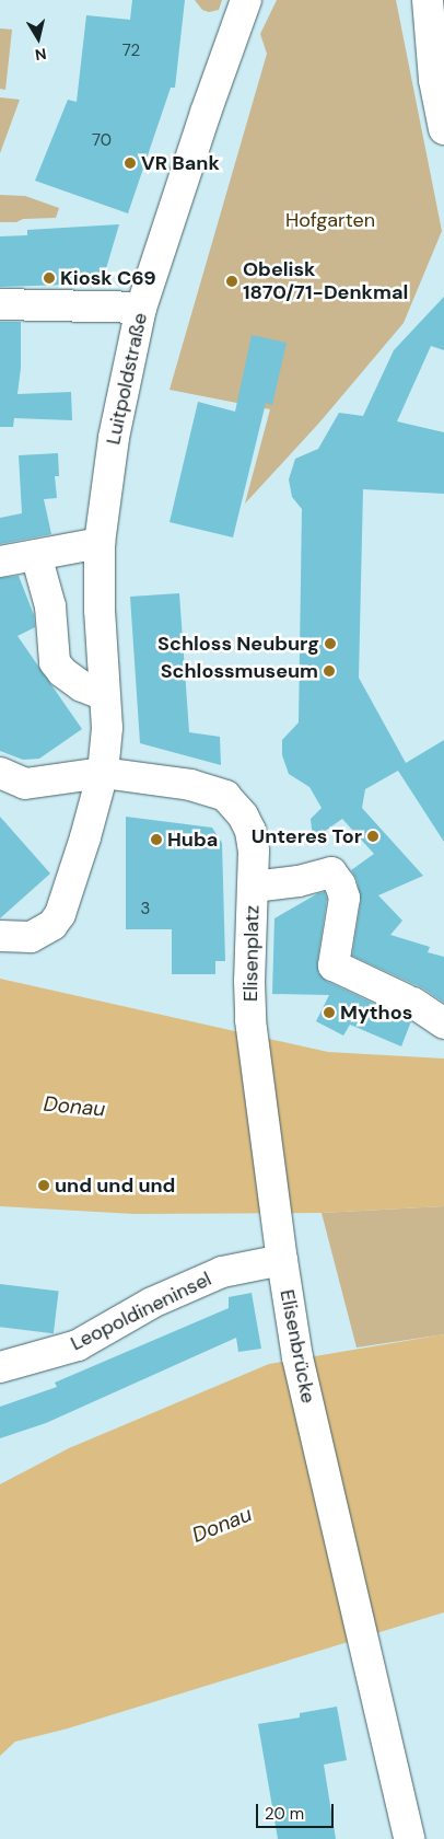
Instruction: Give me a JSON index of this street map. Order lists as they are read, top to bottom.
{
  "streets": {
    "main road": [
      "Luitpoldstraße",
      "Elisenplatz",
      "Leopoldineninsel",
      "Elisenbrücke"
    ]
  },
  "crossings": [
    ["Luitpoldstraße", "Elisenplatz"],
    ["Elisenplatz", "Elisenbrücke"],
    ["Leopoldineninsel", "Elisenbrücke"]
  ],
  "water": ["Donau"],
  "parks": ["Hofgarten"],
  "places": [
    "VR Bank",
    "Kiosk C69",
    "Obelisk 1870/71-Denkmal",
    "Schloss Neuburg",
    "Schlossmuseum",
    "Unteres Tor",
    "Huba",
    "Mythos",
    "und und und"
  ],
  "house_numbers": ["72", "70", "3"],
  "scale_bar": "20 m",
  "north": "bottom"
}
